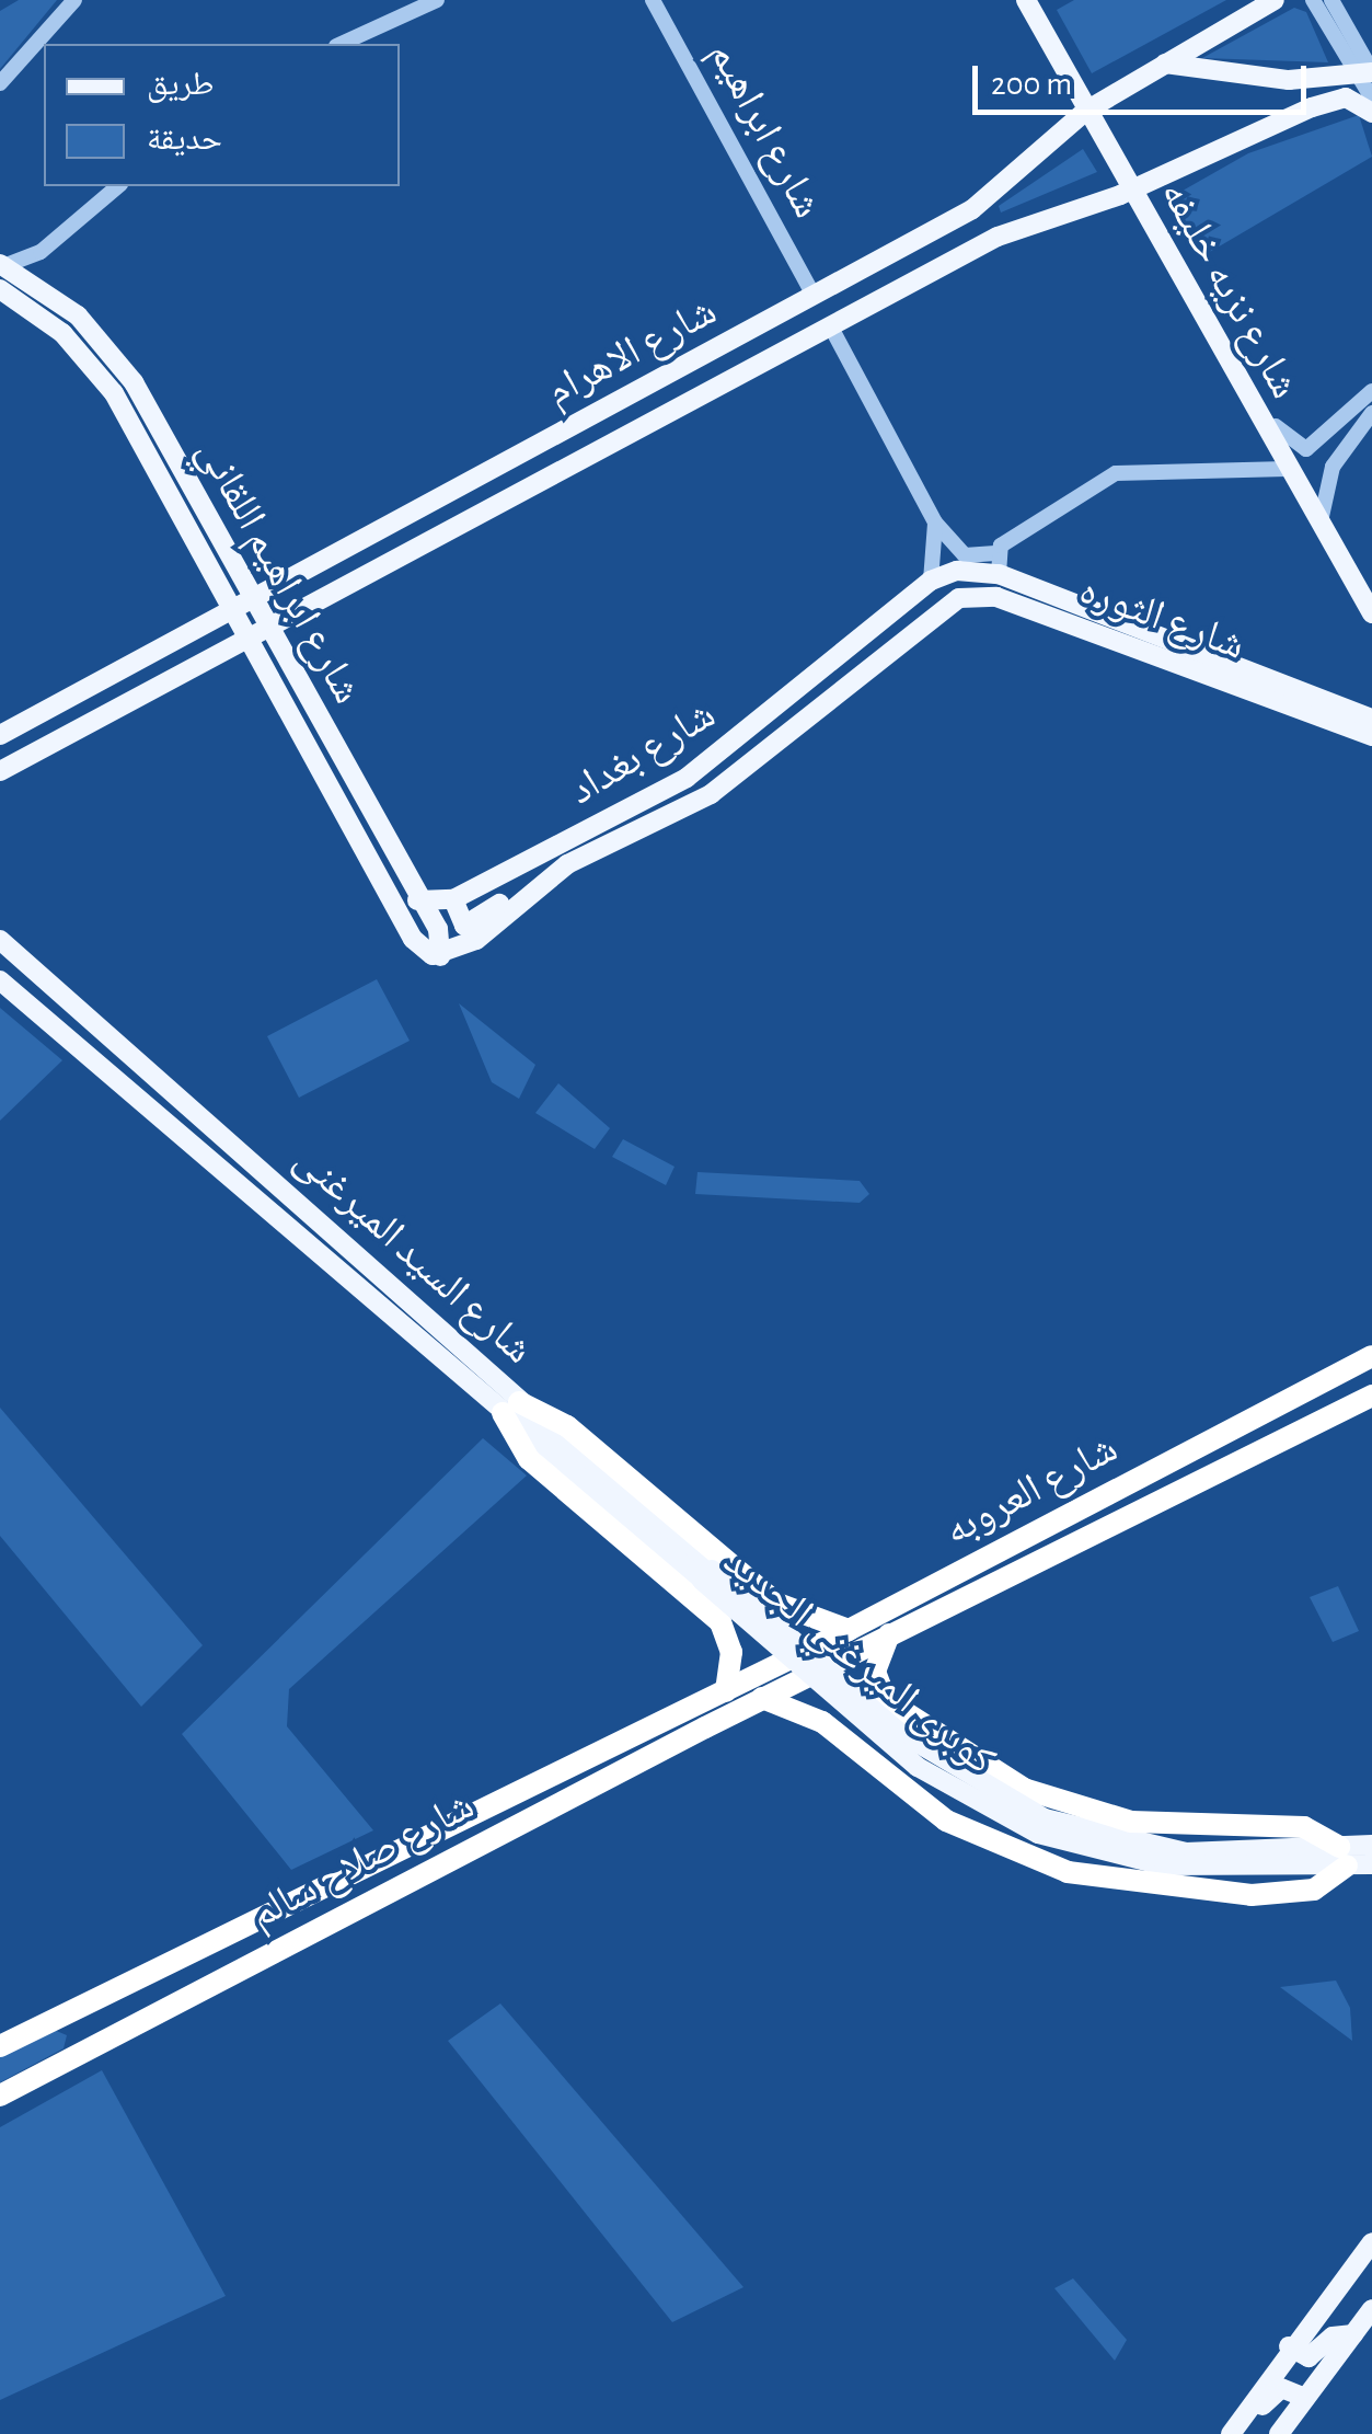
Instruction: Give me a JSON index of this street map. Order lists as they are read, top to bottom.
{
  "streets": {
    "highway": ["شارع السيد الميرغنى", "شارع العروبه", "شارع صلاح سالم"],
    "main road": [
      "شارع نزيه خليفه",
      "شارع الاهرام",
      "شارع ابراهيم اللقاني",
      "شارع الثوره",
      "شارع بغداد",
      "كوبرى الميرغني الجديد"
    ],
    "street": ["شارع ابراهيم"]
  },
  "crossings": [
    ["شارع ابراهيم", "شارع الاهرام"],
    ["شارع نزيه خليفه", "شارع الاهرام"],
    ["شارع الاهرام", "شارع ابراهيم اللقاني"],
    ["شارع ابراهيم اللقاني", "شارع بغداد"],
    ["شارع الثوره", "شارع بغداد"],
    ["شارع السيد الميرغنى", "شارع العروبه"],
    ["شارع السيد الميرغنى", "كوبرى الميرغني الجديد"],
    ["شارع العروبه", "شارع صلاح سالم"]
  ],
  "legend": ["طريق", "حديقة"],
  "scale_bar": "200 m"
}
